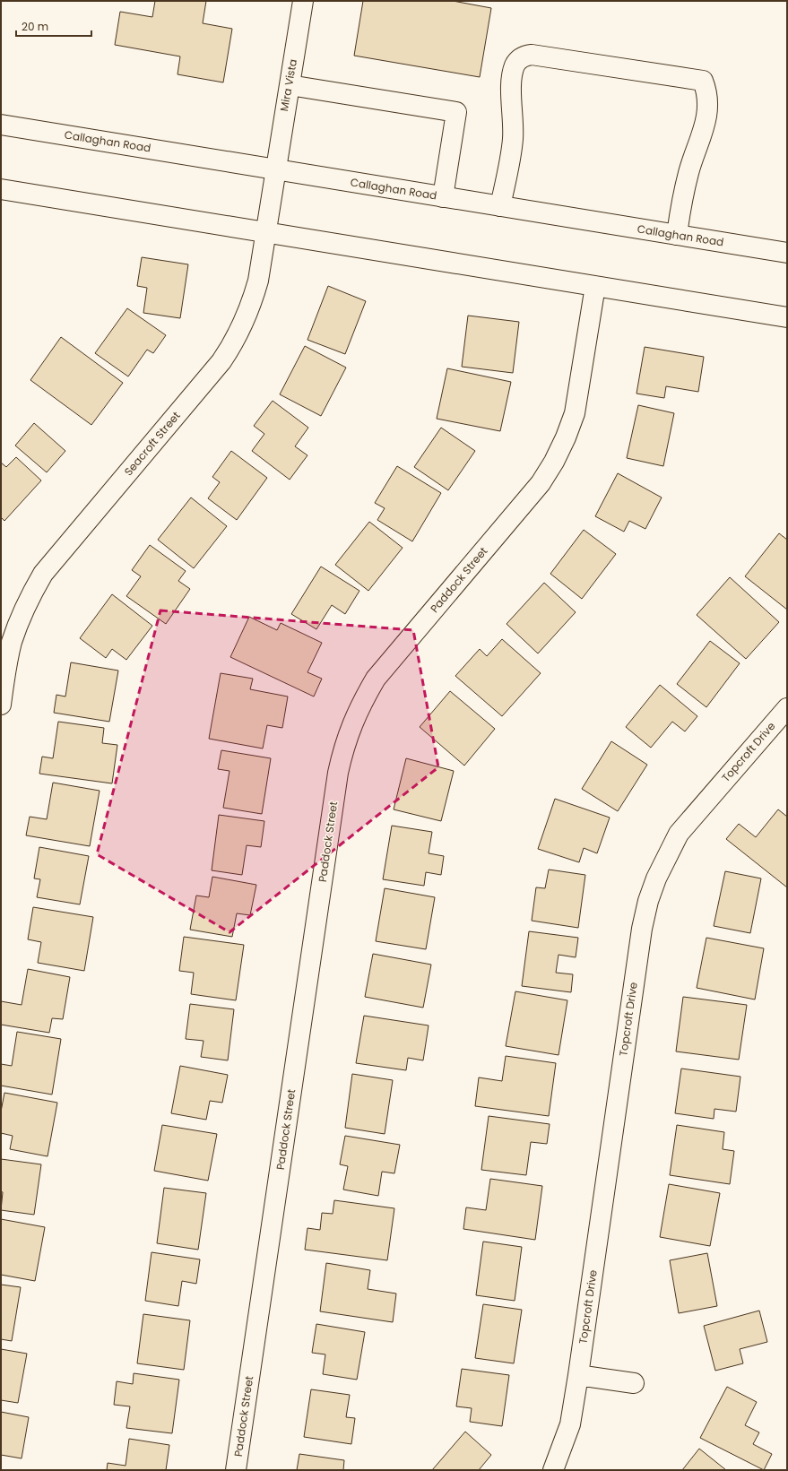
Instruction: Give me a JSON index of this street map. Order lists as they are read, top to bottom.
{
  "streets": {
    "street": [
      "Mira Vista",
      "Callaghan Road",
      "Seacroft Street",
      "Paddock Street",
      "Topcroft Drive"
    ]
  },
  "crossings": [
    ["Mira Vista", "Callaghan Road"],
    ["Mira Vista", "Seacroft Street"],
    ["Callaghan Road", "Seacroft Street"]
  ],
  "scale_bar": "20 m"
}
